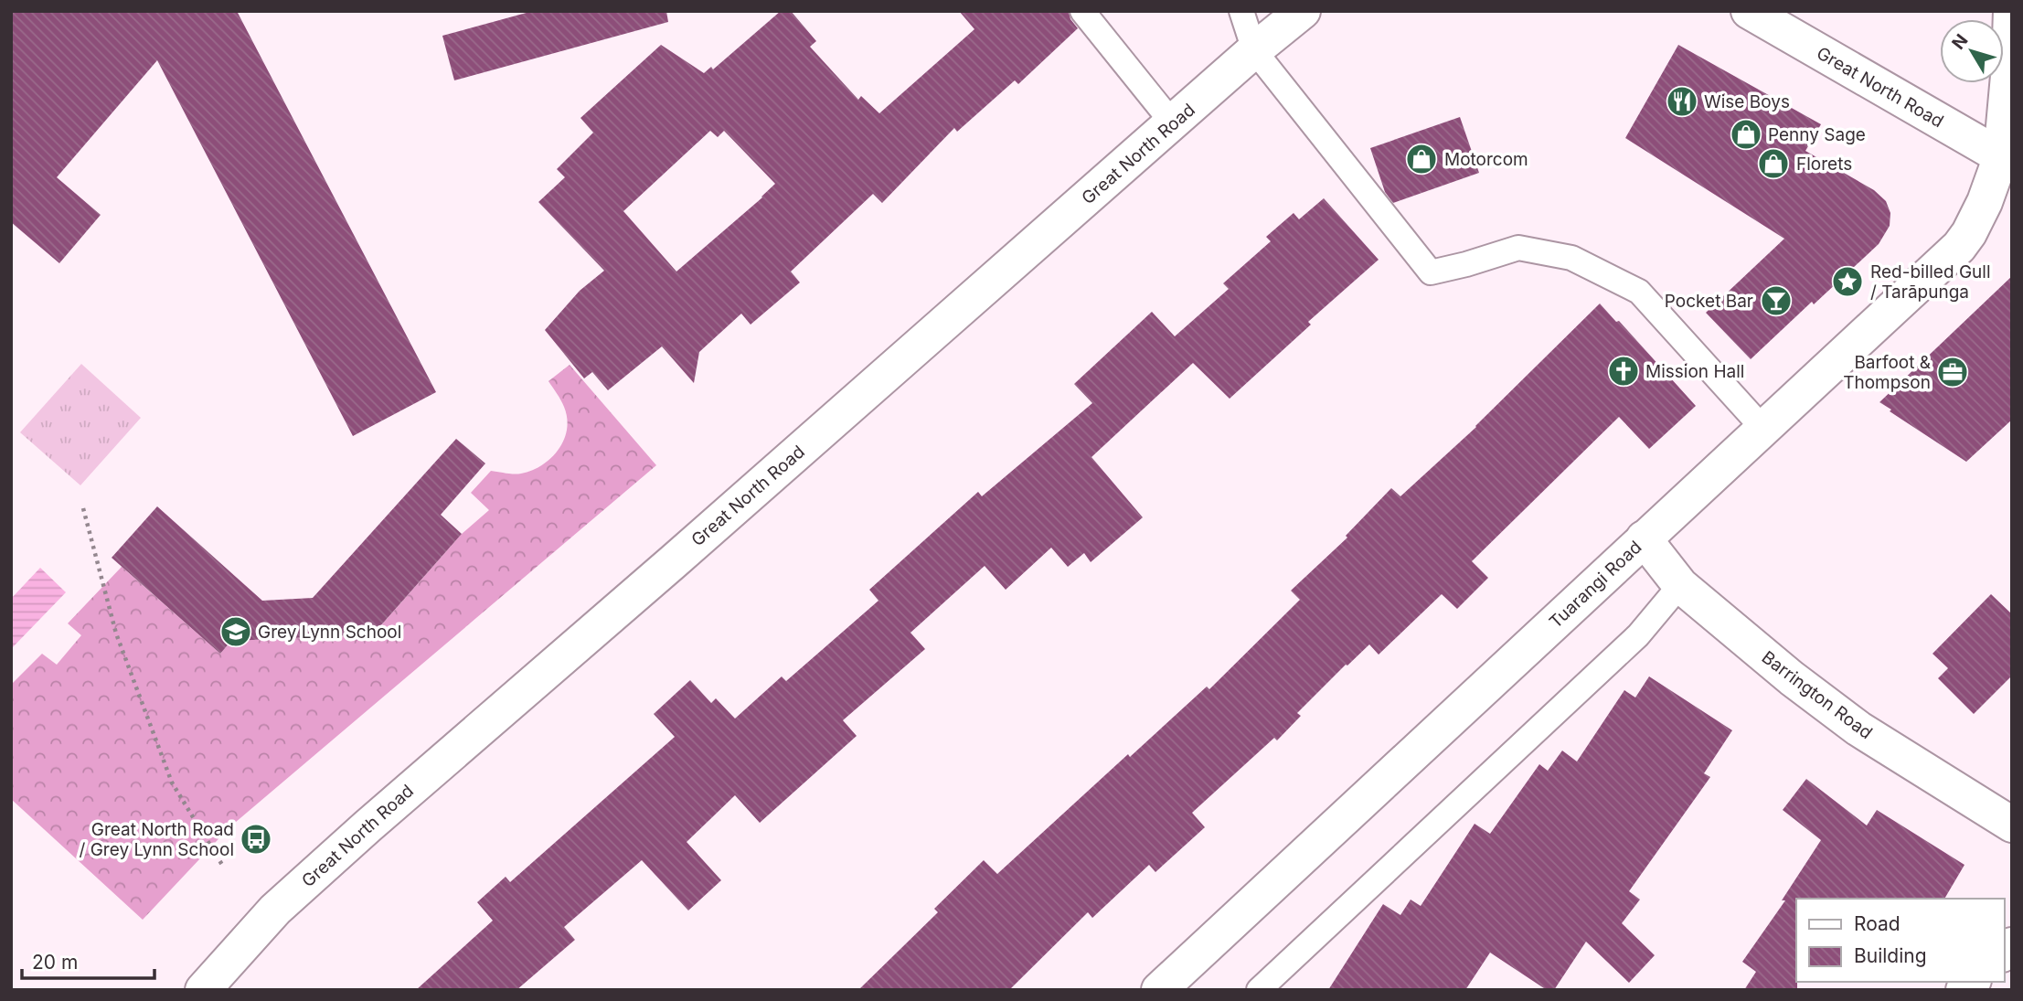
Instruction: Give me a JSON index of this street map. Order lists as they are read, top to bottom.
{
  "streets": {
    "main road": ["Great North Road", "Tuarangi Road", "Barrington Road"]
  },
  "crossings": [
    ["Great North Road", "Tuarangi Road"],
    ["Tuarangi Road", "Barrington Road"]
  ],
  "places": {
    "restaurant": ["Wise Boys"],
    "shop": ["Penny Sage", "Motorcom", "Florets"],
    "place": ["Red-billed Gull / Tarāpunga"],
    "bar": ["Pocket Bar"],
    "church": ["Mission Hall"],
    "office": ["Barfoot & Thompson"],
    "school or university": ["Grey Lynn School"],
    "bus stop": ["Great North Road / Grey Lynn School"]
  },
  "legend": ["Road", "Building"],
  "scale_bar": "20 m",
  "north": "top left"
}
